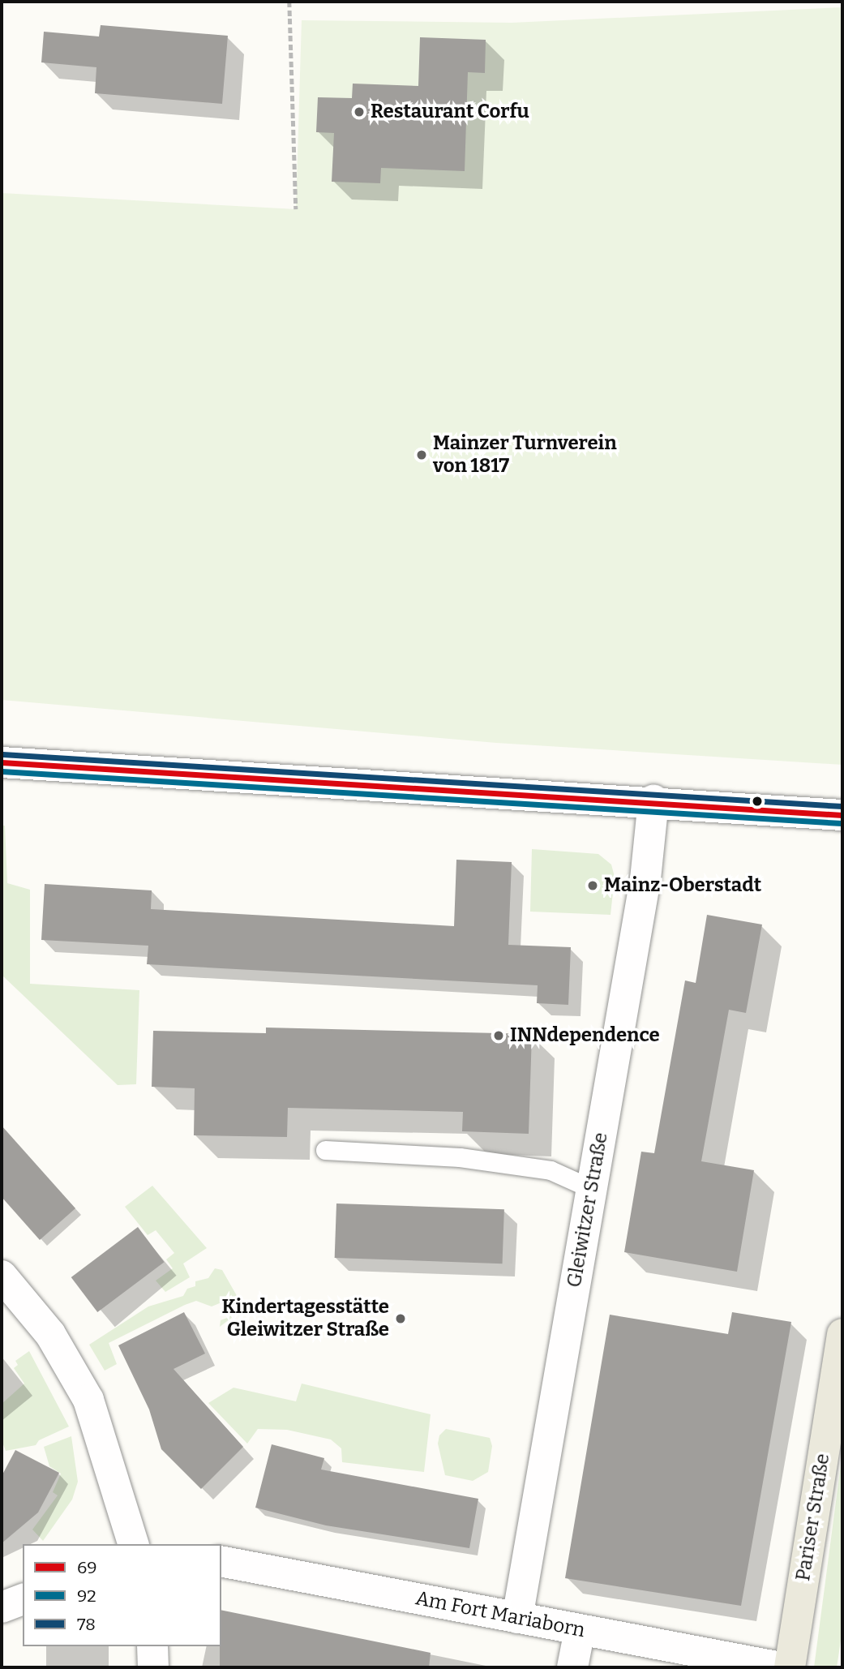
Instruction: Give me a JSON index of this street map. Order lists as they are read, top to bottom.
{
  "streets": {
    "main road": ["Pariser Straße"],
    "street": ["Gleiwitzer Straße", "Am Fort Mariaborn"]
  },
  "crossings": [
    ["Gleiwitzer Straße", "Am Fort Mariaborn"]
  ],
  "places": [
    "Restaurant Corfu",
    "Mainzer Turnverein von 1817",
    "Mainz-Oberstadt",
    "INNdependence",
    "Kindertagesstätte Gleiwitzer Straße"
  ],
  "lines": ["transit line 78", "transit line 69", "transit line 92"],
  "legend": ["69", "92", "78"]
}
